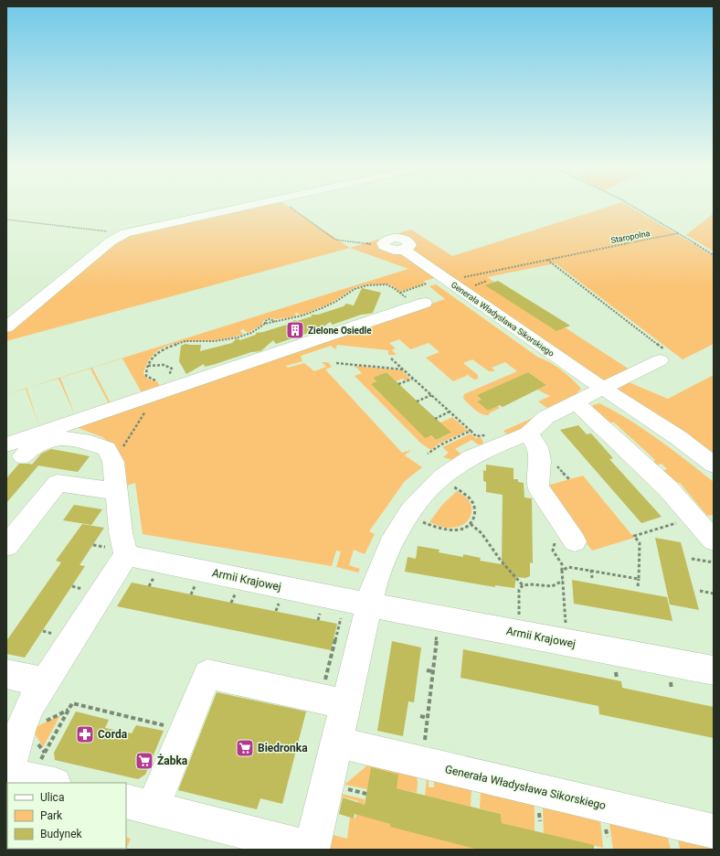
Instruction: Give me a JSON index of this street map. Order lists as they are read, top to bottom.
{
  "streets": {
    "street": ["Generała Władysława Sikorskiego", "Armii Krajowej"],
    "path": ["Staropolna"]
  },
  "crossings": [
    ["Staropolna", "Generała Władysława Sikorskiego"]
  ],
  "places": {
    "building": ["Zielone Osiedle"],
    "pharmacy": ["Corda"],
    "supermarket": ["Biedronka", "Żabka"]
  },
  "legend": ["Ulica", "Park", "Budynek"]
}
